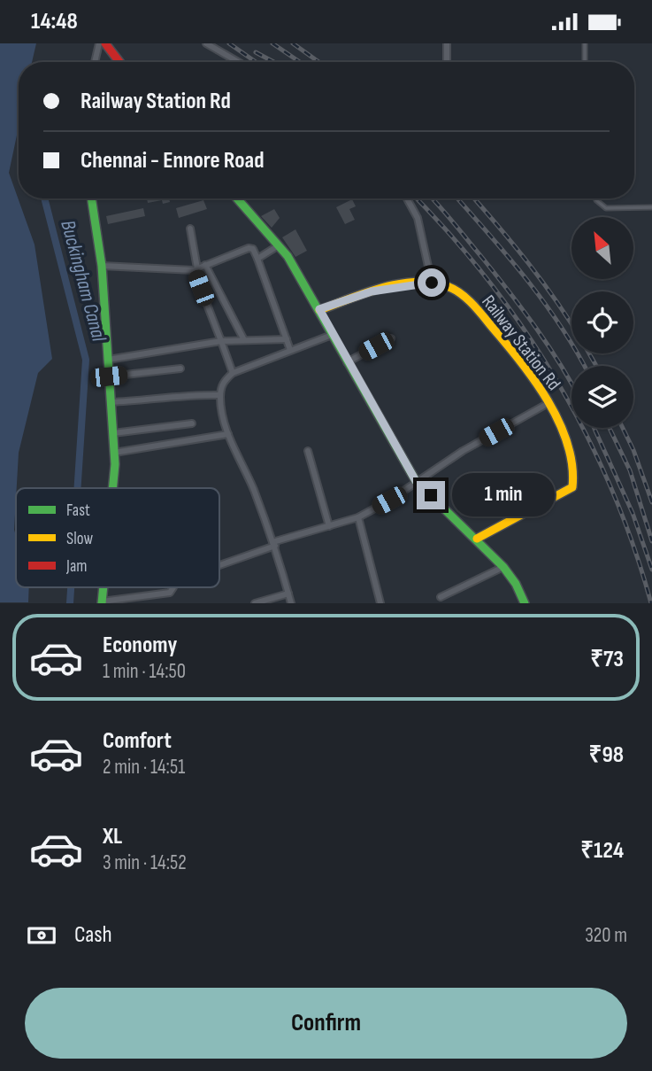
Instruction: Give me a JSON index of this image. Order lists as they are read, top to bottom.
{
  "streets": {
    "street": ["Railway Station Rd"]
  },
  "water": ["Buckingham Canal"],
  "legend": ["Fast", "Slow", "Jam"],
  "north": "top left",
  "page": {
    "status": "14:48",
    "banner": ["Railway Station Rd", "Chennai - Ennore Road"],
    "bubble": "1 min",
    "list": [
      {
        "name": "Economy",
        "note": "1 min · 14:50",
        "value": "₹73"
      },
      {
        "name": "Comfort",
        "note": "2 min · 14:51",
        "value": "₹98"
      },
      {
        "name": "XL",
        "note": "3 min · 14:52",
        "value": "₹124"
      }
    ],
    "pay": ["Cash", "320 m"],
    "buttons": "Confirm"
  }
}
